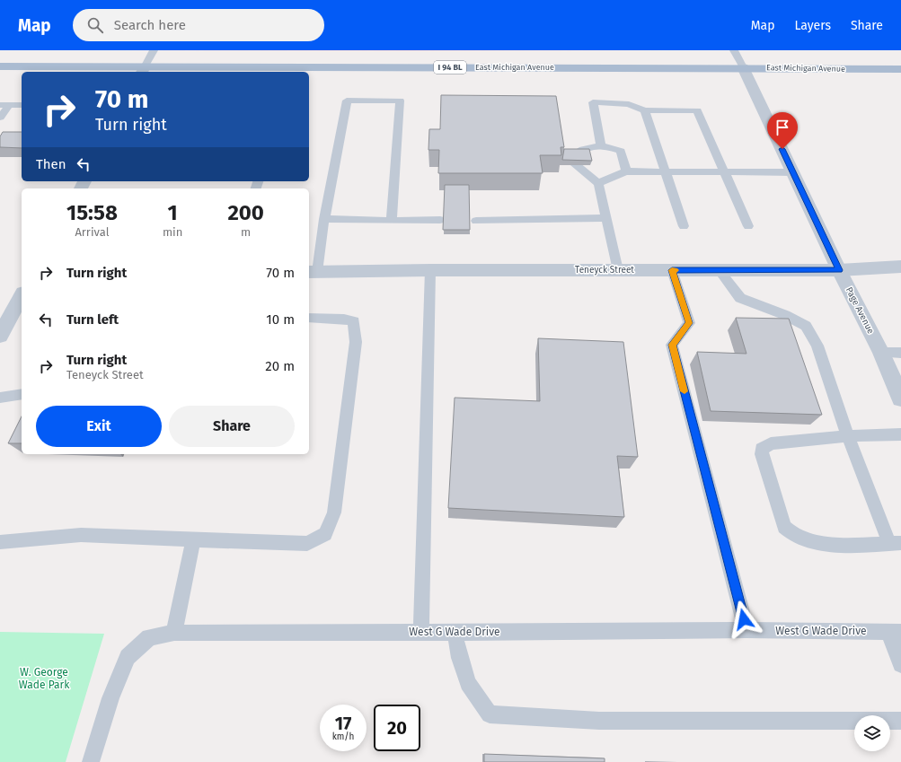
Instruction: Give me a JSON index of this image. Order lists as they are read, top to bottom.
{
  "streets": {
    "main road": ["I 94 BL", "East Michigan Avenue"],
    "street": ["Teneyck Street", "Page Avenue"],
    "lane": ["West G Wade Drive"]
  },
  "crossings": [
    ["East Michigan Avenue", "Page Avenue"],
    ["Teneyck Street", "Page Avenue"]
  ],
  "parks": ["W. George Wade Park"],
  "page": {
    "header": "Map",
    "search": "Search here",
    "nav": ["Map", "Layers", "Share"],
    "turn": ["70 m", "Turn right"],
    "then": "Then",
    "eta": [
      "15:58",
      "Arrival",
      "1",
      "min",
      "200",
      "m"
    ],
    "list": [
      {
        "name": "Turn right",
        "value": "70 m"
      },
      {
        "name": "Turn left",
        "value": "10 m"
      },
      {
        "name": "Turn right",
        "note": "Teneyck Street",
        "value": "20 m"
      }
    ],
    "buttons": ["Exit", "Share"],
    "speed": "17 km/h",
    "limit": "20"
  }
}
